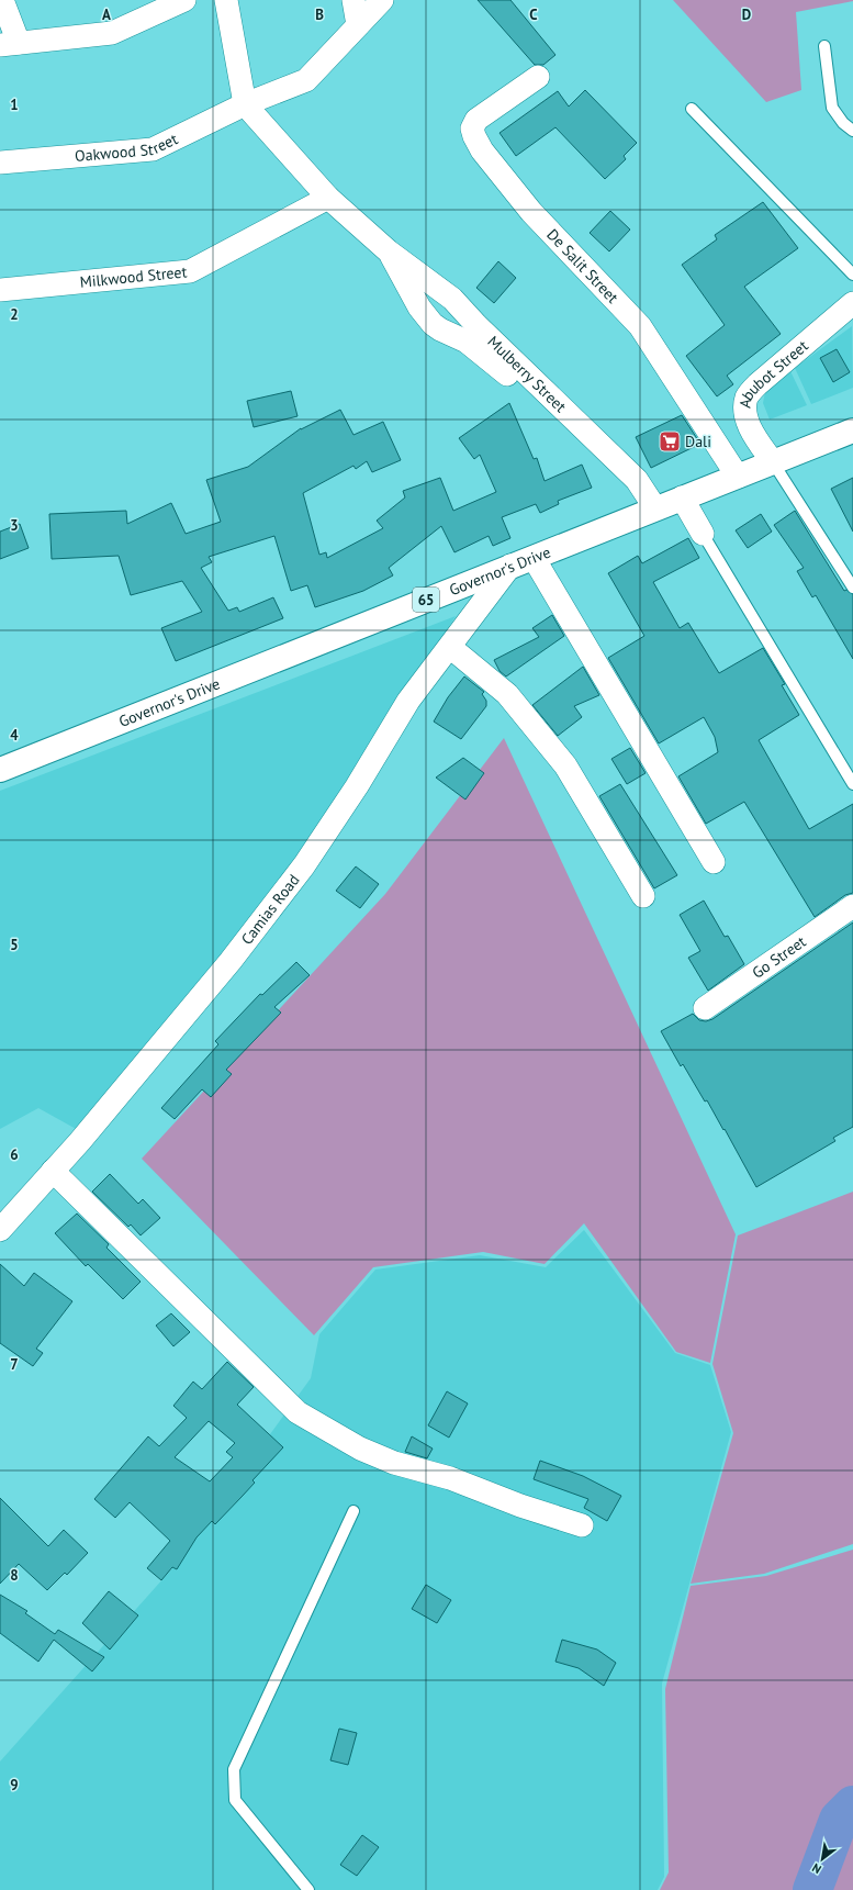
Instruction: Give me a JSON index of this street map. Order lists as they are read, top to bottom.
{
  "streets": {
    "highway": ["Governor's Drive", "65"],
    "street": [
      "Oakwood Street",
      "De Salit Street",
      "Milkwood Street",
      "Mulberry Street",
      "Abubot Street",
      "Camias Road",
      "Go Street"
    ]
  },
  "crossings": [
    ["Oakwood Street", "Mulberry Street"],
    ["De Salit Street", "Governor's Drive"],
    ["Milkwood Street", "Mulberry Street"],
    ["Mulberry Street", "Governor's Drive"],
    ["Abubot Street", "Governor's Drive"],
    ["Governor's Drive", "Camias Road"]
  ],
  "places": {
    "supermarket": ["Dali"]
  },
  "north": "bottom left",
  "grid": {
    "columns": [
      "A",
      "B",
      "C",
      "D"
    ],
    "rows": [
      "1",
      "2",
      "3",
      "4",
      "5",
      "6",
      "7",
      "8",
      "9"
    ]
  }
}
